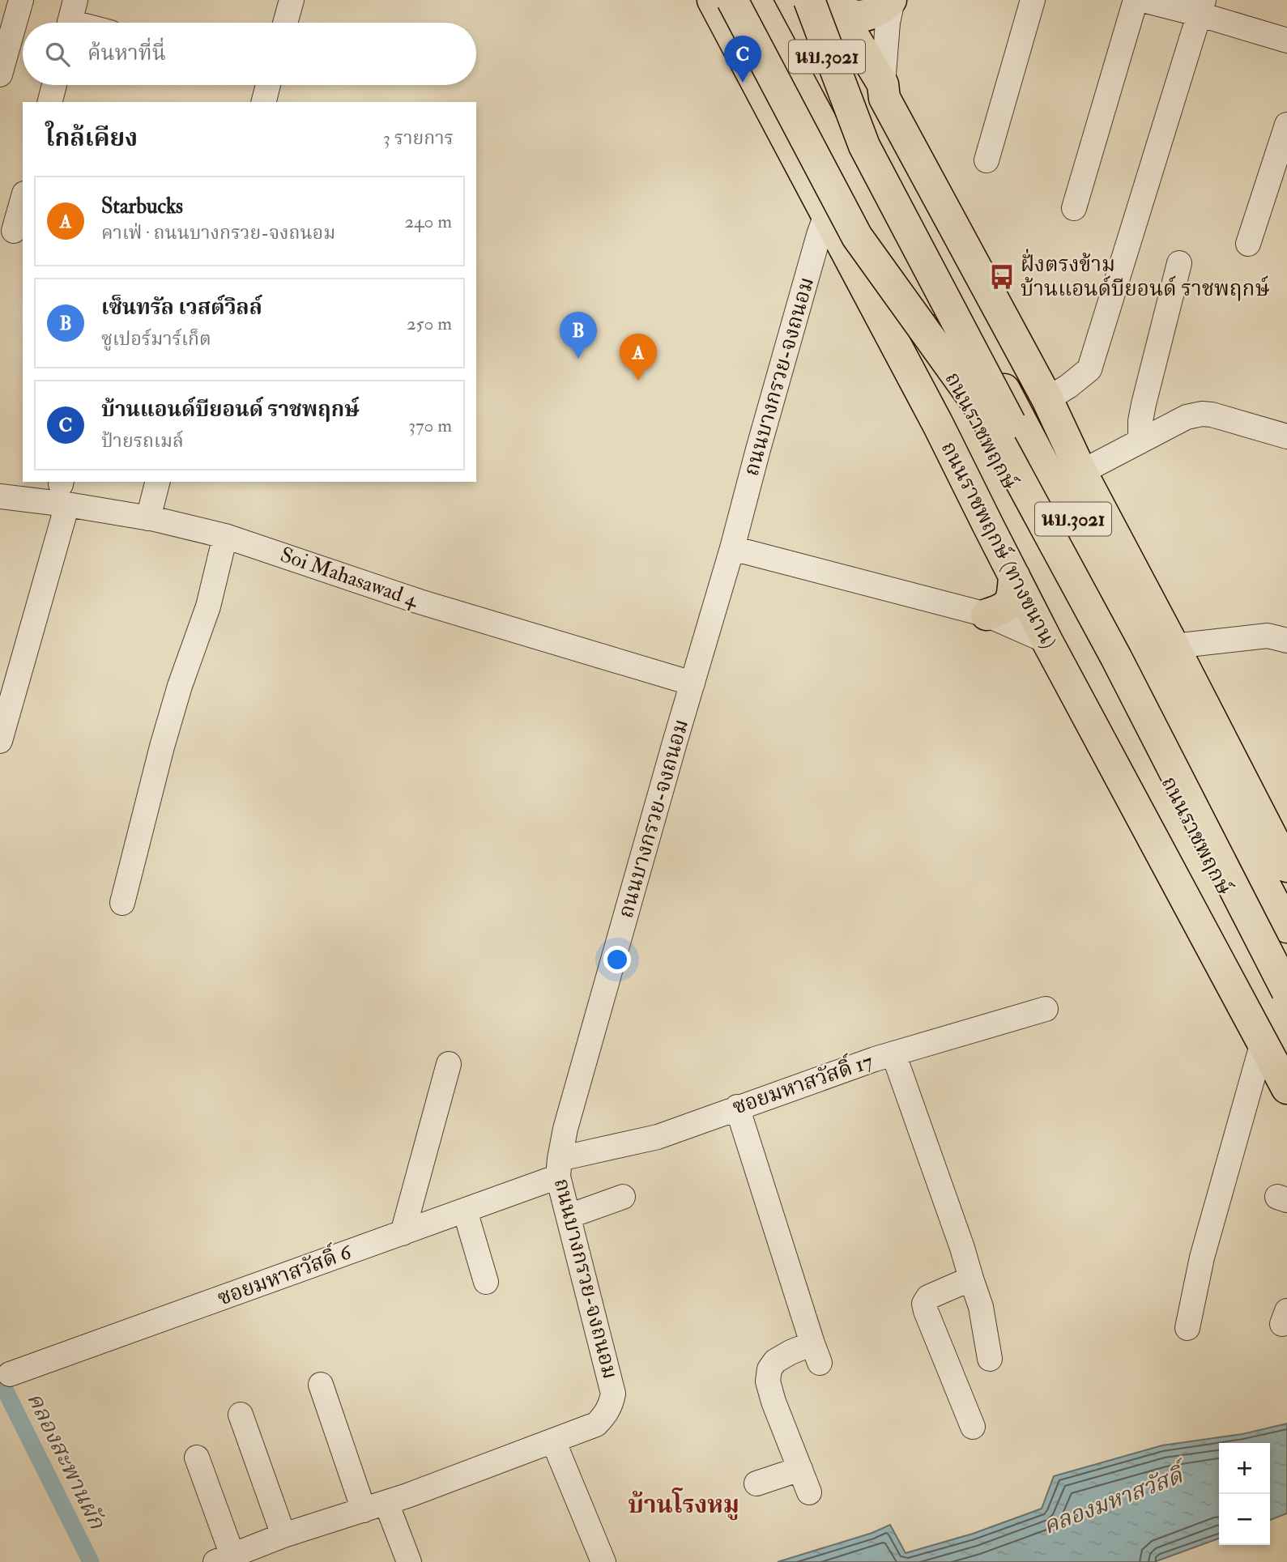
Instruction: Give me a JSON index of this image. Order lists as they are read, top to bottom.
{
  "streets": {
    "main road": ["นบ.3021", "ถนนราชพฤกษ์", "ถนนราชพฤกษ์ (ทางขนาน)"],
    "street": [
      "ถนนบางกรวย-จงถนอม",
      "Soi Mahasawad 4",
      "ซอยมหาสวัสดิ์ 17",
      "ซอยมหาสวัสดิ์ 6"
    ]
  },
  "crossings": [
    ["ถนนบางกรวย-จงถนอม", "ถนนราชพฤกษ์ (ทางขนาน)"],
    ["ถนนบางกรวย-จงถนอม", "Soi Mahasawad 4"],
    ["ถนนบางกรวย-จงถนอม", "ซอยมหาสวัสดิ์ 17"],
    ["ถนนบางกรวย-จงถนอม", "ซอยมหาสวัสดิ์ 6"],
    ["ซอยมหาสวัสดิ์ 17", "ซอยมหาสวัสดิ์ 6"]
  ],
  "districts": ["บ้านโรงหมู"],
  "water": ["คลองสะพานผัก", "คลองมหาสวัสดิ์"],
  "places": {
    "bus stop": ["ฝั่งตรงข้าม บ้านแอนด์บียอนด์ ราชพฤกษ์"]
  },
  "page": {
    "search": "ค้นหาที่นี่",
    "pins": ["C", "B", "A"],
    "heading": ["ใกล้เคียง", "3 รายการ"],
    "list": [
      {
        "mark": "A",
        "name": "Starbucks",
        "note": "คาเฟ่ · ถนนบางกรวย-จงถนอม",
        "value": "240 m"
      },
      {
        "mark": "B",
        "name": "เซ็นทรัล เวสต์วิลล์",
        "note": "ซูเปอร์มาร์เก็ต",
        "value": "250 m"
      },
      {
        "mark": "C",
        "name": "บ้านแอนด์บียอนด์ ราชพฤกษ์",
        "note": "ป้ายรถเมล์",
        "value": "370 m"
      }
    ],
    "map_buttons": ["+", "−"]
  }
}
